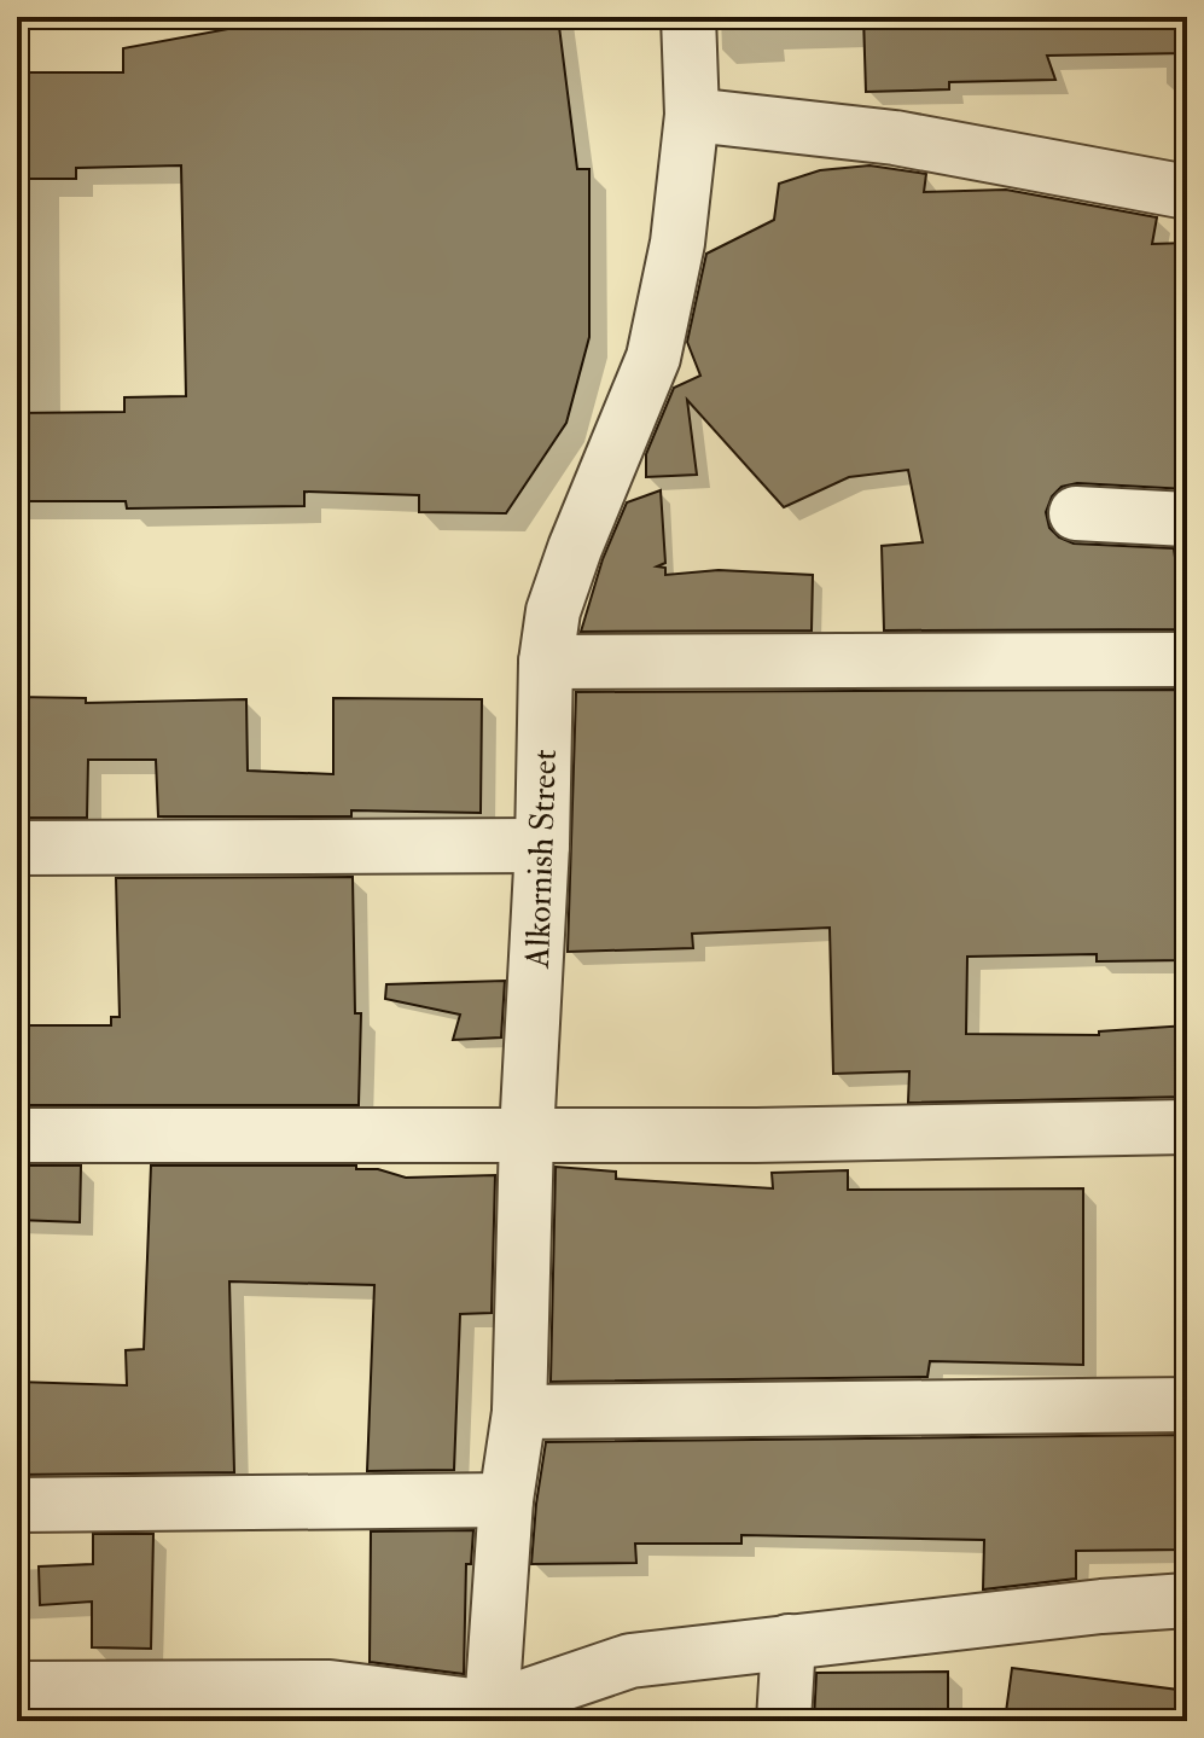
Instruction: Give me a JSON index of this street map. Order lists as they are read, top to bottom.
{
  "streets": {
    "street": ["Alkornish Street"]
  }
}
